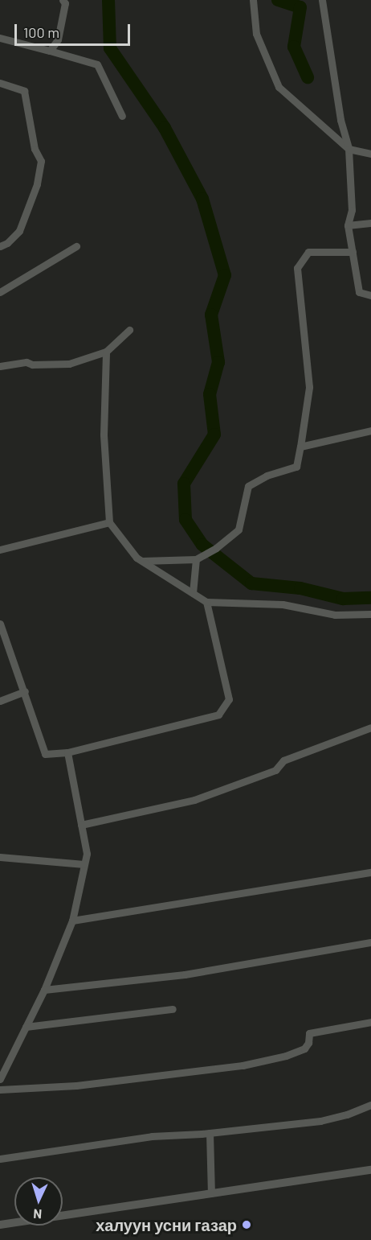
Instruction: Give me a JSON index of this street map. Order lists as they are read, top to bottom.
{
  "places": ["халуун усни газар"],
  "scale_bar": "100 m",
  "north": "bottom"
}
